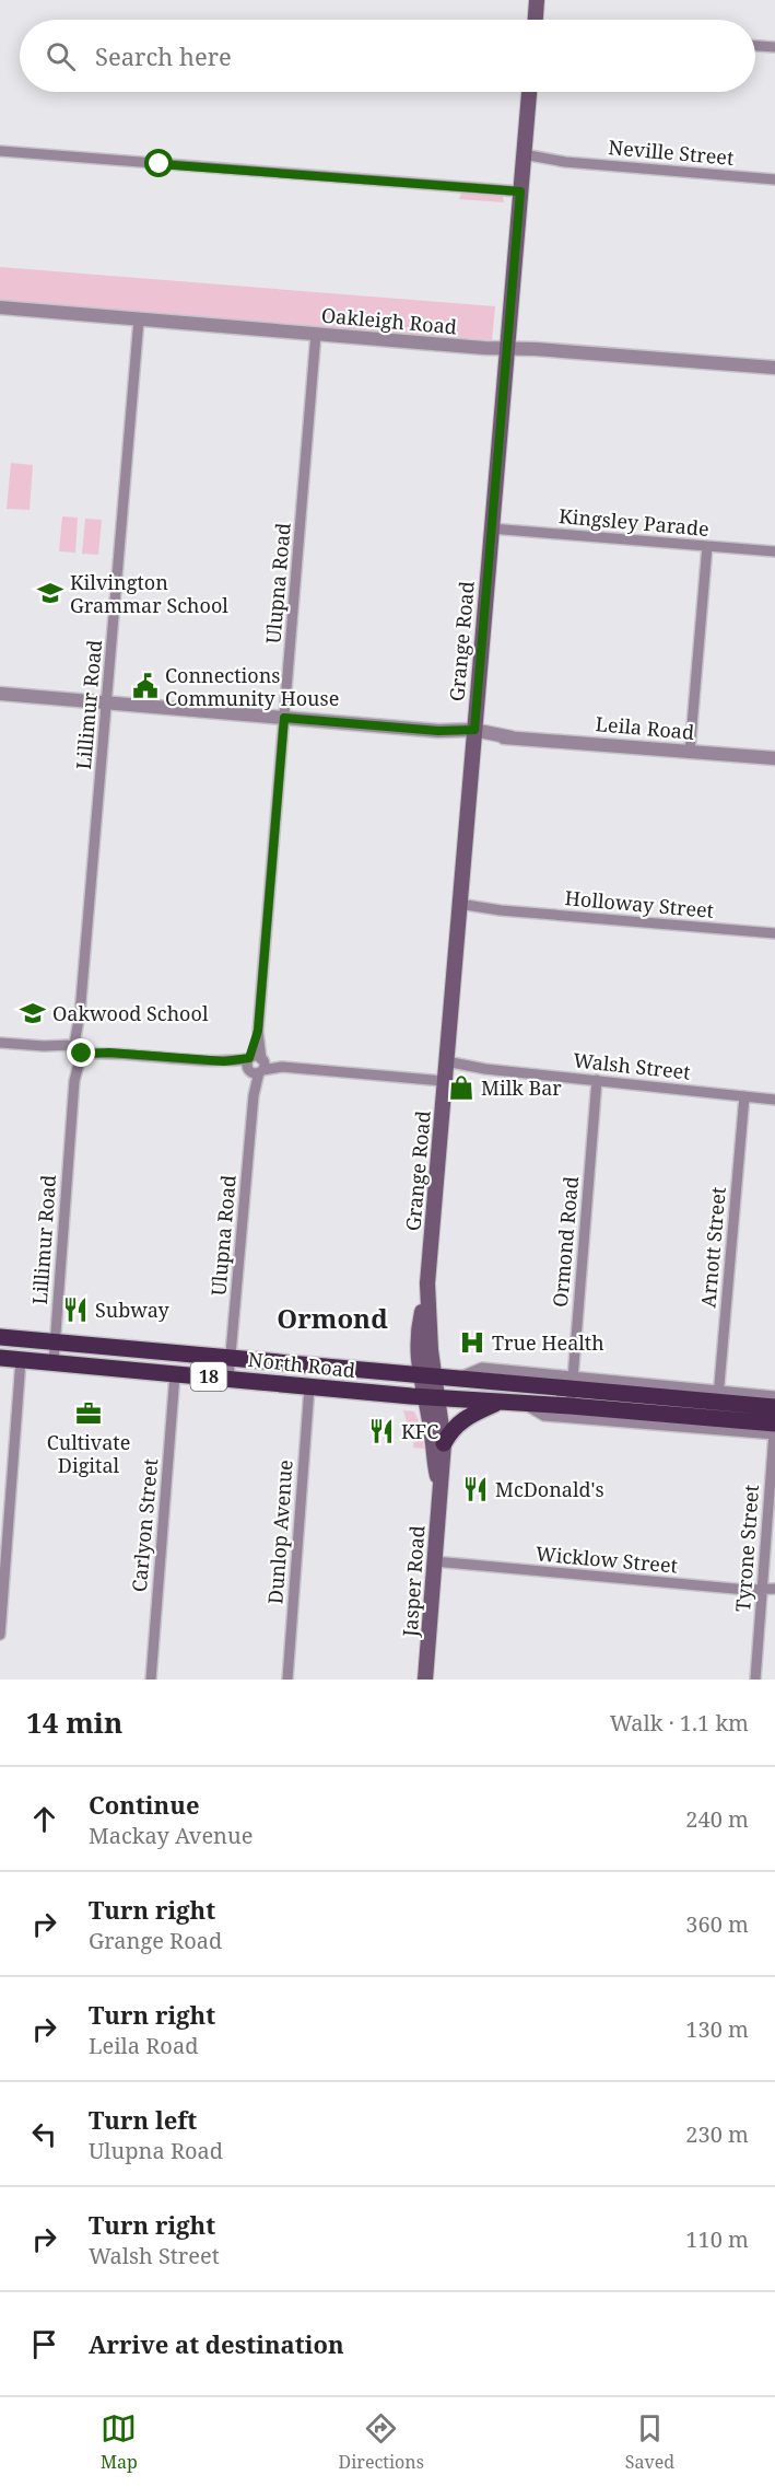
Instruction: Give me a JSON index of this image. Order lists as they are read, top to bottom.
{
  "streets": {
    "highway": ["North Road", "18"],
    "main road": ["Grange Road", "Jasper Road"],
    "street": [
      "Neville Street",
      "Oakleigh Road",
      "Kingsley Parade",
      "Ulupna Road",
      "Lillimur Road",
      "Leila Road",
      "Holloway Street",
      "Walsh Street",
      "Ormond Road",
      "Arnott Street",
      "Carlyon Street",
      "Dunlop Avenue",
      "Tyrone Street",
      "Wicklow Street"
    ]
  },
  "crossings": [
    ["Neville Street", "Grange Road"],
    ["Oakleigh Road", "Ulupna Road"],
    ["Oakleigh Road", "Grange Road"],
    ["Oakleigh Road", "Lillimur Road"],
    ["Kingsley Parade", "Grange Road"],
    ["Ulupna Road", "Leila Road"],
    ["Ulupna Road", "Walsh Street"],
    ["Ulupna Road", "North Road"],
    ["Grange Road", "Leila Road"],
    ["Grange Road", "Holloway Street"],
    ["Grange Road", "Walsh Street"],
    ["Grange Road", "North Road"],
    ["Grange Road", "Jasper Road"],
    ["Lillimur Road", "Leila Road"],
    ["Lillimur Road", "Walsh Street"],
    ["Lillimur Road", "North Road"],
    ["Walsh Street", "Ormond Road"],
    ["Walsh Street", "Arnott Street"],
    ["Ormond Road", "North Road"],
    ["Arnott Street", "North Road"],
    ["North Road", "Carlyon Street"],
    ["North Road", "Dunlop Avenue"],
    ["North Road", "Tyrone Street"],
    ["North Road", "Jasper Road"],
    ["Tyrone Street", "Wicklow Street"],
    ["Wicklow Street", "Jasper Road"]
  ],
  "districts": ["Ormond"],
  "places": {
    "school or university": ["Kilvington Grammar School", "Oakwood School"],
    "public building": ["Connections Community House"],
    "shop": ["Milk Bar"],
    "restaurant": ["Subway", "KFC", "McDonald's"],
    "hospital": ["True Health"],
    "office": ["Cultivate Digital"]
  },
  "page": {
    "search": "Search here",
    "heading": ["14 min", "Walk · 1.1 km"],
    "list": [
      ["Continue", "Mackay Avenue", "240 m"],
      ["Turn right", "Grange Road", "360 m"],
      ["Turn right", "Leila Road", "130 m"],
      ["Turn left", "Ulupna Road", "230 m"],
      ["Turn right", "Walsh Street", "110 m"],
      "Arrive at destination"
    ],
    "nav": ["Map", "Directions", "Saved"]
  }
}
